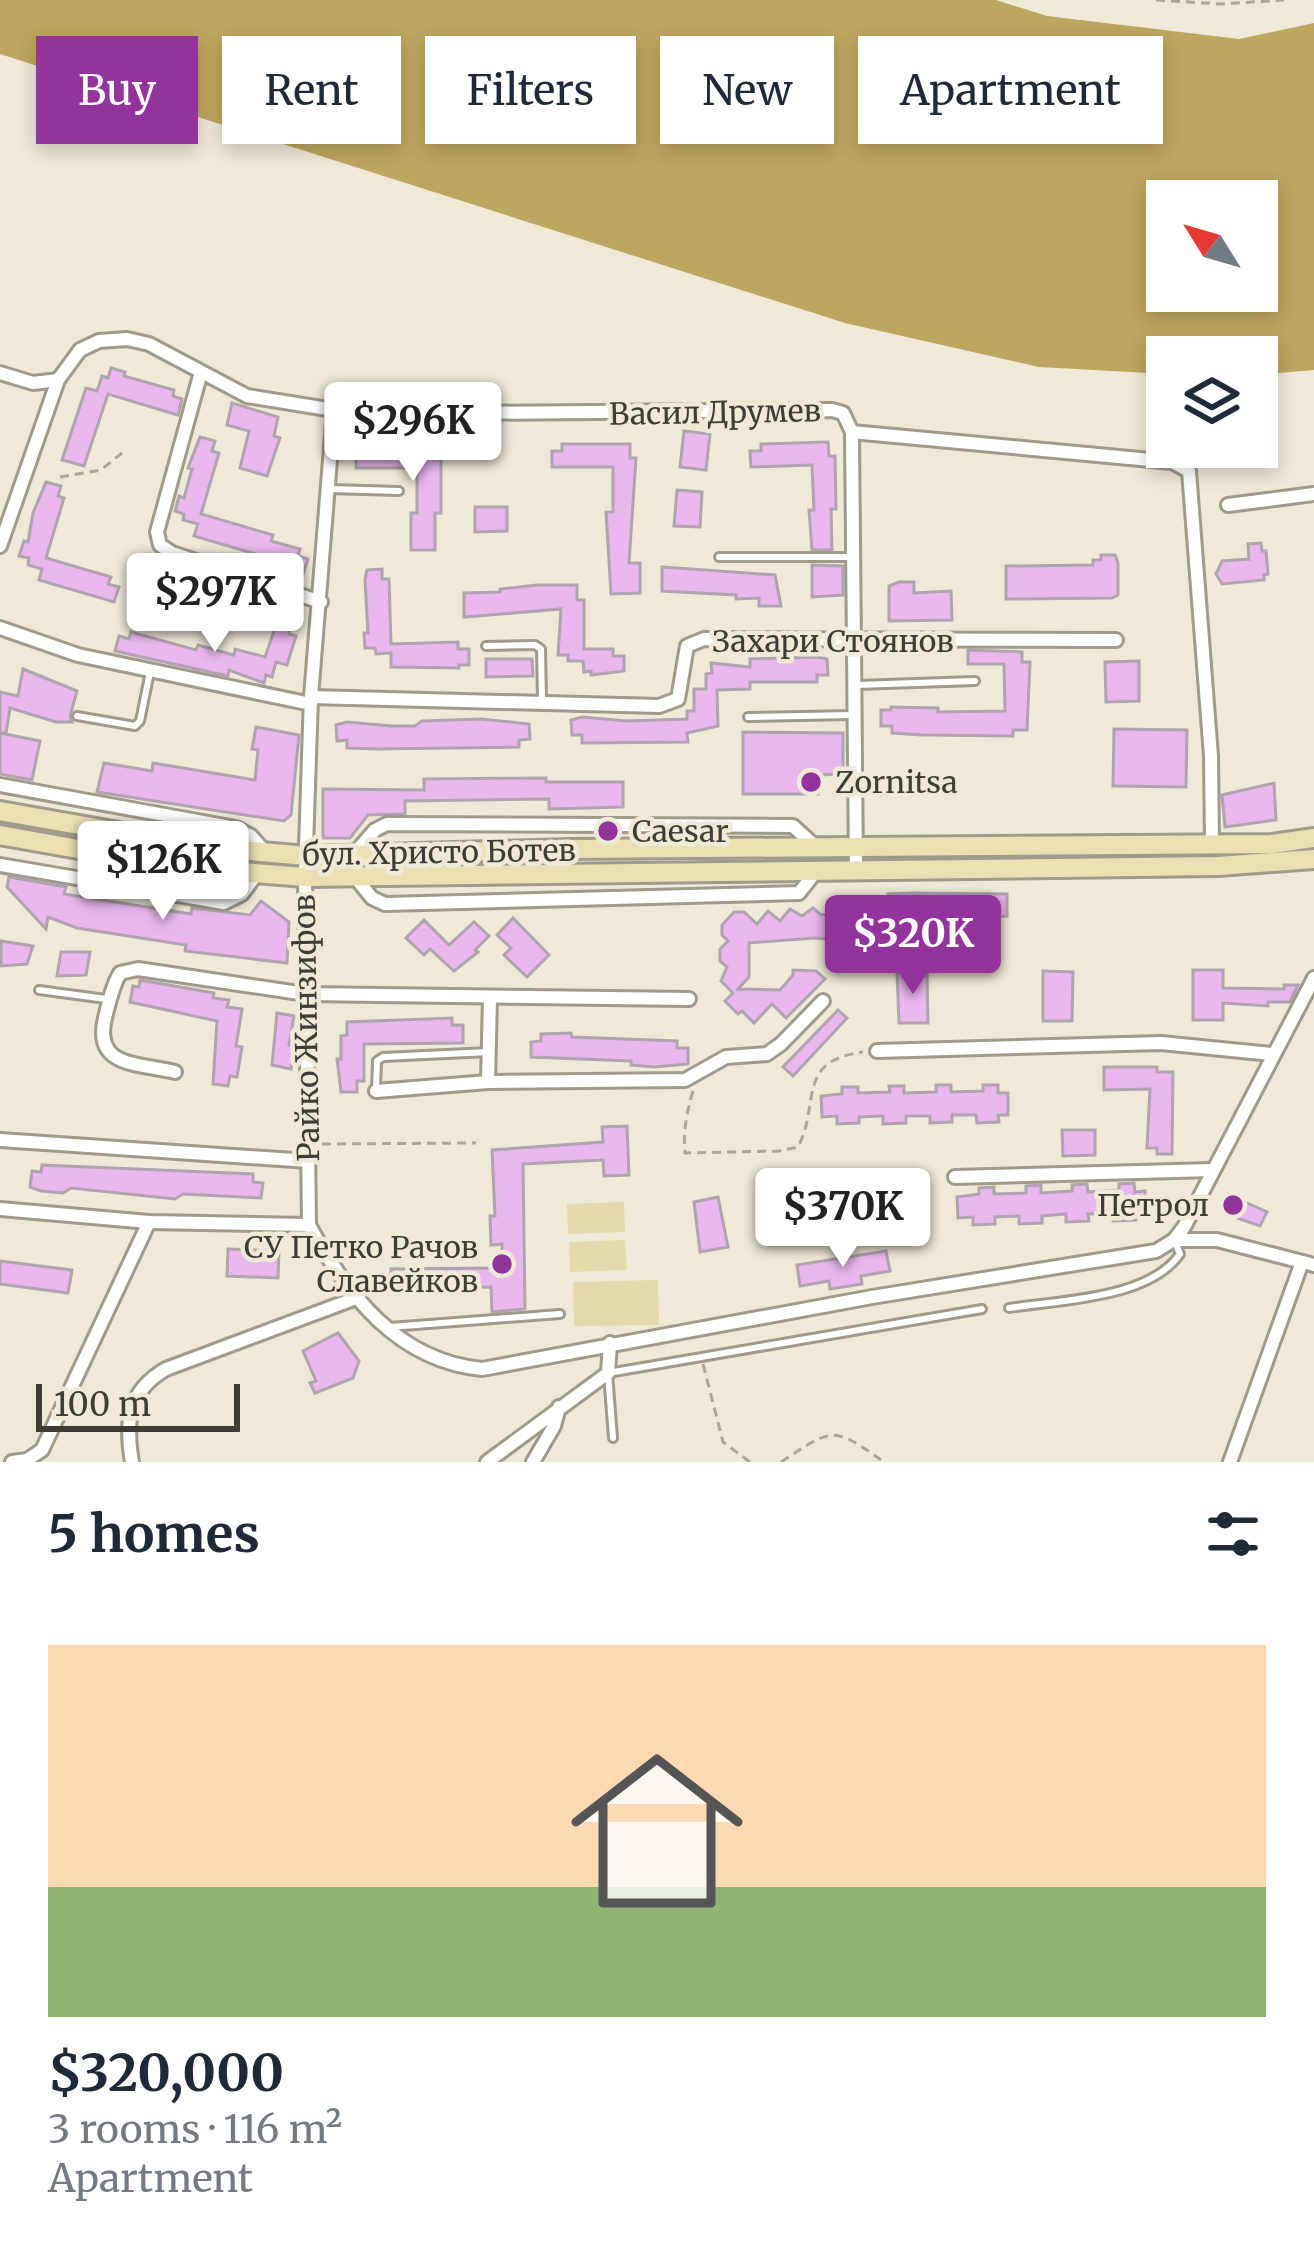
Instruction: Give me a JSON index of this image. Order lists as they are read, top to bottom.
{
  "streets": {
    "main road": ["бул. Христо Ботев"],
    "street": ["Васил Друмев", "Захари Стоянов", "Райко Жинзифов"]
  },
  "crossings": [
    ["Васил Друмев", "бул. Христо Ботев"],
    ["Васил Друмев", "Райко Жинзифов"],
    ["Захари Стоянов", "Райко Жинзифов"],
    ["бул. Христо Ботев", "Райко Жинзифов"]
  ],
  "places": [
    "Zornitsa",
    "Caesar",
    "Петрол",
    "СУ Петко Рачов Славейков"
  ],
  "scale_bar": "100 m",
  "north": "top left",
  "page": {
    "chip": [
      "Buy",
      "Rent",
      "Filters",
      "New",
      "Apartment"
    ],
    "price": [
      "$296K",
      "$297K",
      "$126K",
      "$320K",
      "$370K"
    ],
    "scale": "100 m",
    "heading": "5 homes",
    "list": [
      {
        "name": "$320,000",
        "note": "3 rooms · 116 m² · Apartment"
      }
    ]
  }
}
